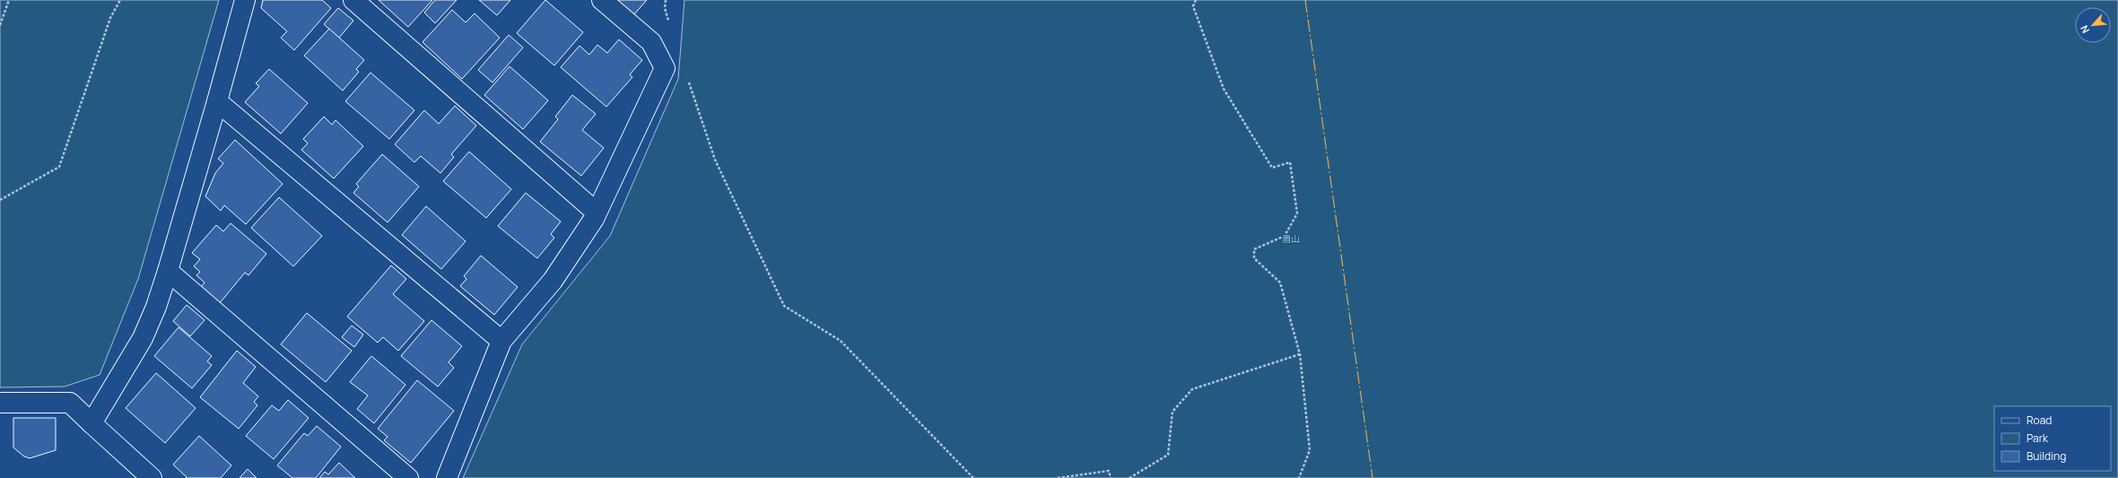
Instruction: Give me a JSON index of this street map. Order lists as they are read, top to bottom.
{
  "parks": ["眉山"],
  "legend": ["Road", "Park", "Building"],
  "north": "bottom left"
}
